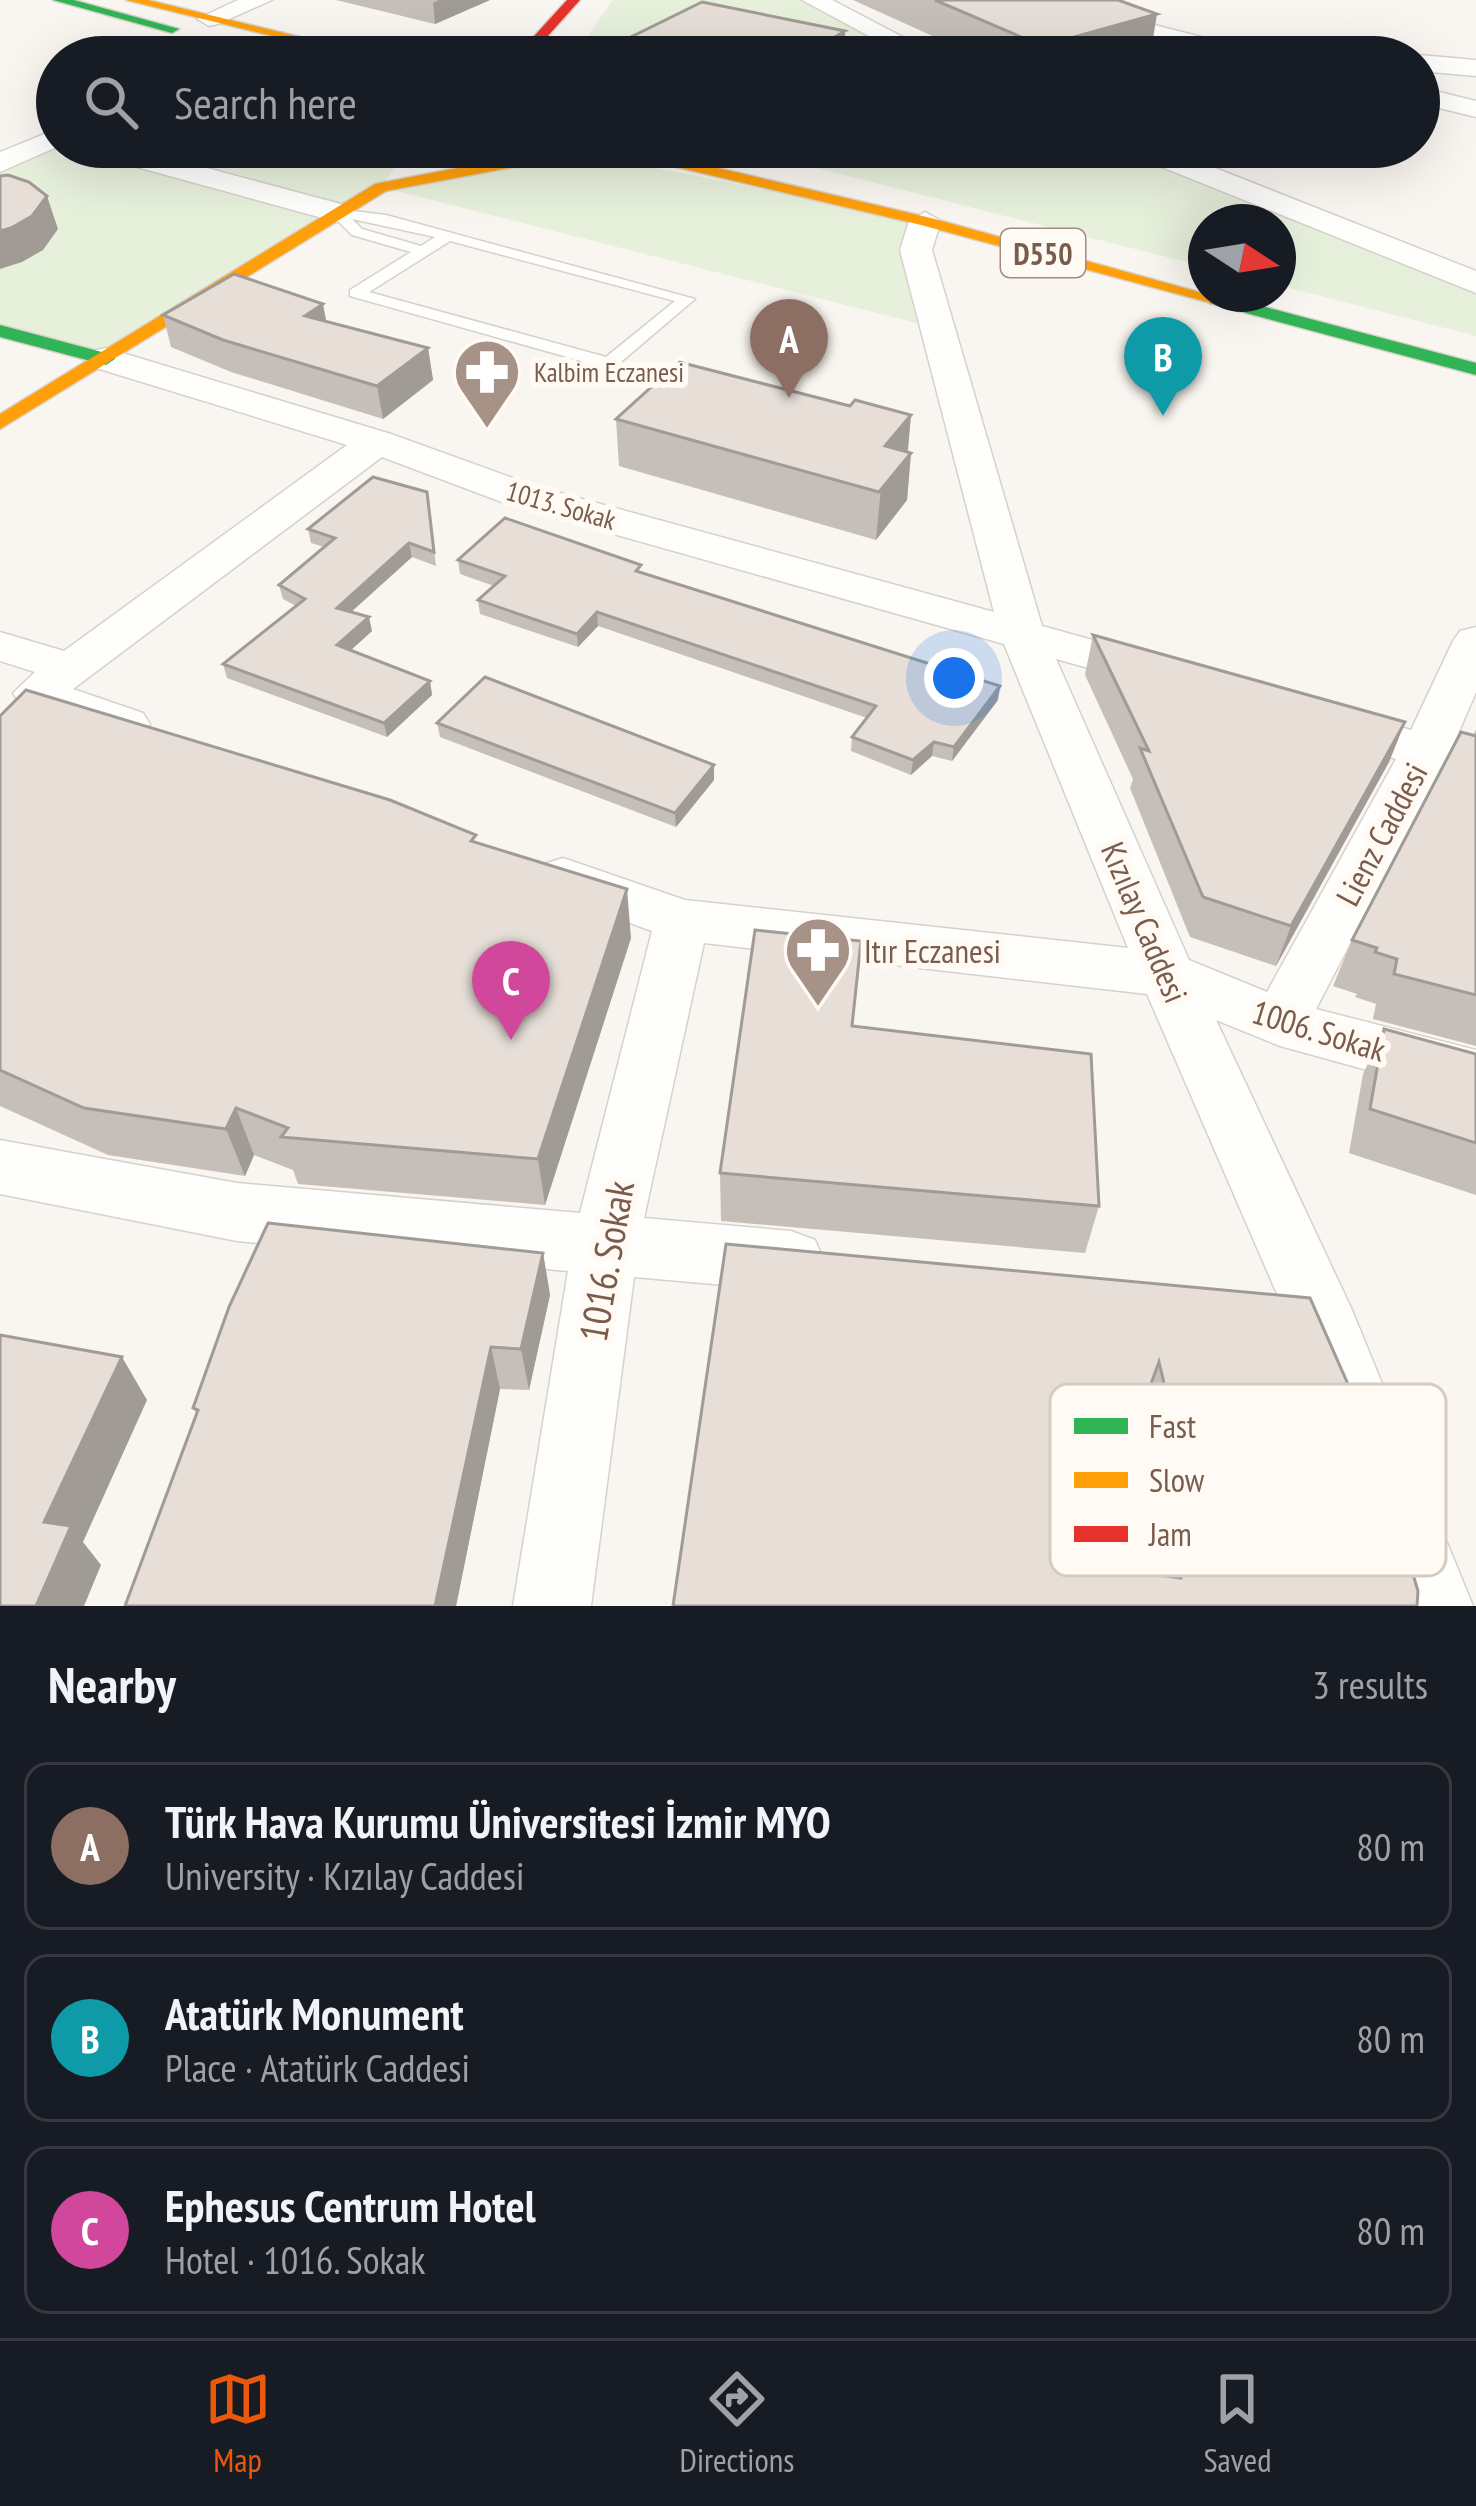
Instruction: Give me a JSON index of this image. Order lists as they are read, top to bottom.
{
  "streets": {
    "main road": ["D550"],
    "street": [
      "1013. Sokak",
      "Lienz Caddesi",
      "Kızılay Caddesi",
      "1006. Sokak",
      "1016. Sokak"
    ]
  },
  "crossings": [
    ["D550", "Kızılay Caddesi"],
    ["1013. Sokak", "Kızılay Caddesi"],
    ["Lienz Caddesi", "1006. Sokak"],
    ["Kızılay Caddesi", "1006. Sokak"],
    ["1006. Sokak", "1016. Sokak"]
  ],
  "places": {
    "pharmacy": ["Kalbim Eczanesi", "Itır Eczanesi"]
  },
  "legend": ["Fast", "Slow", "Jam"],
  "north": "right",
  "page": {
    "search": "Search here",
    "pins": ["A", "B", "C"],
    "heading": ["Nearby", "3 results"],
    "list": [
      {
        "mark": "A",
        "name": "Türk Hava Kurumu Üniversitesi İzmir MYO",
        "note": "University · Kızılay Caddesi",
        "value": "80 m"
      },
      {
        "mark": "B",
        "name": "Atatürk Monument",
        "note": "Place · Atatürk Caddesi",
        "value": "80 m"
      },
      {
        "mark": "C",
        "name": "Ephesus Centrum Hotel",
        "note": "Hotel · 1016. Sokak",
        "value": "80 m"
      }
    ],
    "nav": ["Map", "Directions", "Saved"]
  }
}
